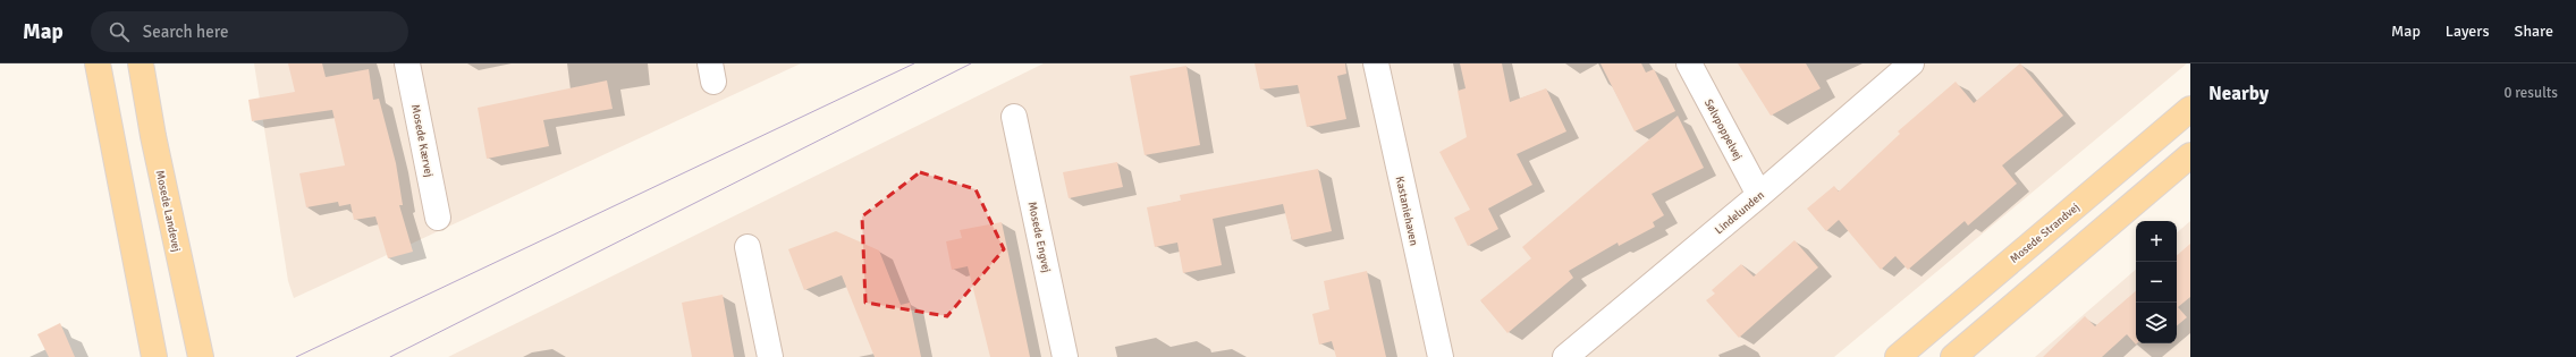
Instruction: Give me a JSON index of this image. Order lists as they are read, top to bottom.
{
  "streets": {
    "main road": ["Mosede Landevej", "Mosede Strandvej"],
    "street": [
      "Sølvpoppelvej",
      "Mosede Kærvej",
      "Kastaniehaven",
      "Lindelunden",
      "Mosede Engvej"
    ]
  },
  "crossings": [
    ["Sølvpoppelvej", "Lindelunden"]
  ],
  "page": {
    "header": "Map",
    "search": "Search here",
    "nav": ["Map", "Layers", "Share"],
    "heading": ["Nearby", "0 results"],
    "map_buttons": ["+", "−"]
  }
}
